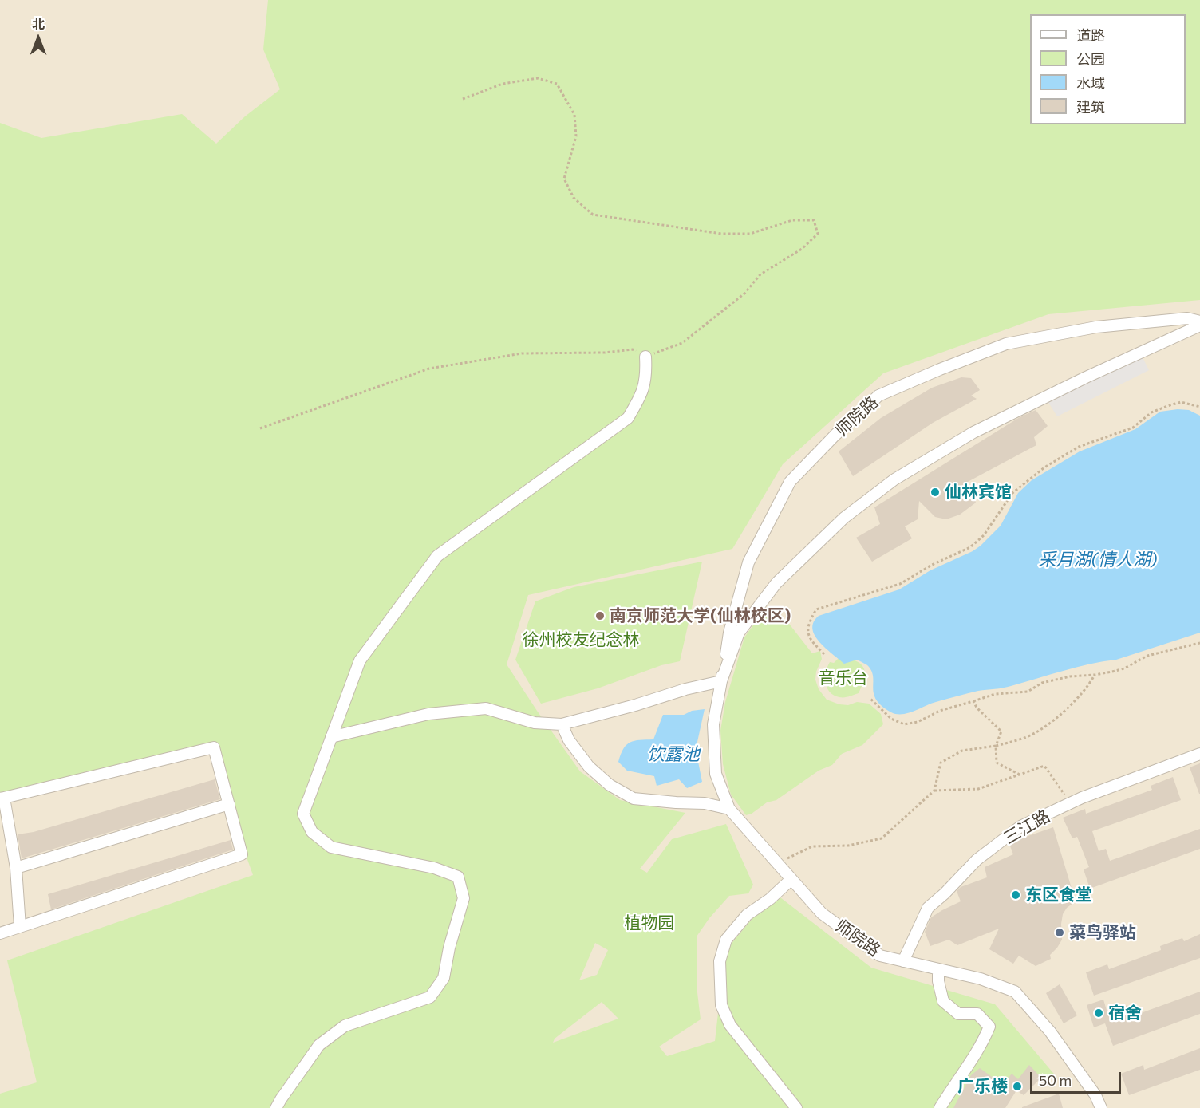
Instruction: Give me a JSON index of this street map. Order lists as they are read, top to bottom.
{
  "streets": {
    "street": ["师院路", "三江路"]
  },
  "crossings": [
    ["师院路", "三江路"]
  ],
  "water": ["采月湖(情人湖)", "饮露池"],
  "parks": ["徐州校友纪念林", "音乐台", "植物园"],
  "places": [
    "仙林宾馆",
    "南京师范大学(仙林校区)",
    "东区食堂",
    "菜鸟驿站",
    "宿舍",
    "广乐楼"
  ],
  "legend": [
    "道路",
    "公园",
    "水域",
    "建筑"
  ],
  "scale_bar": "50 m",
  "north": "top"
}
